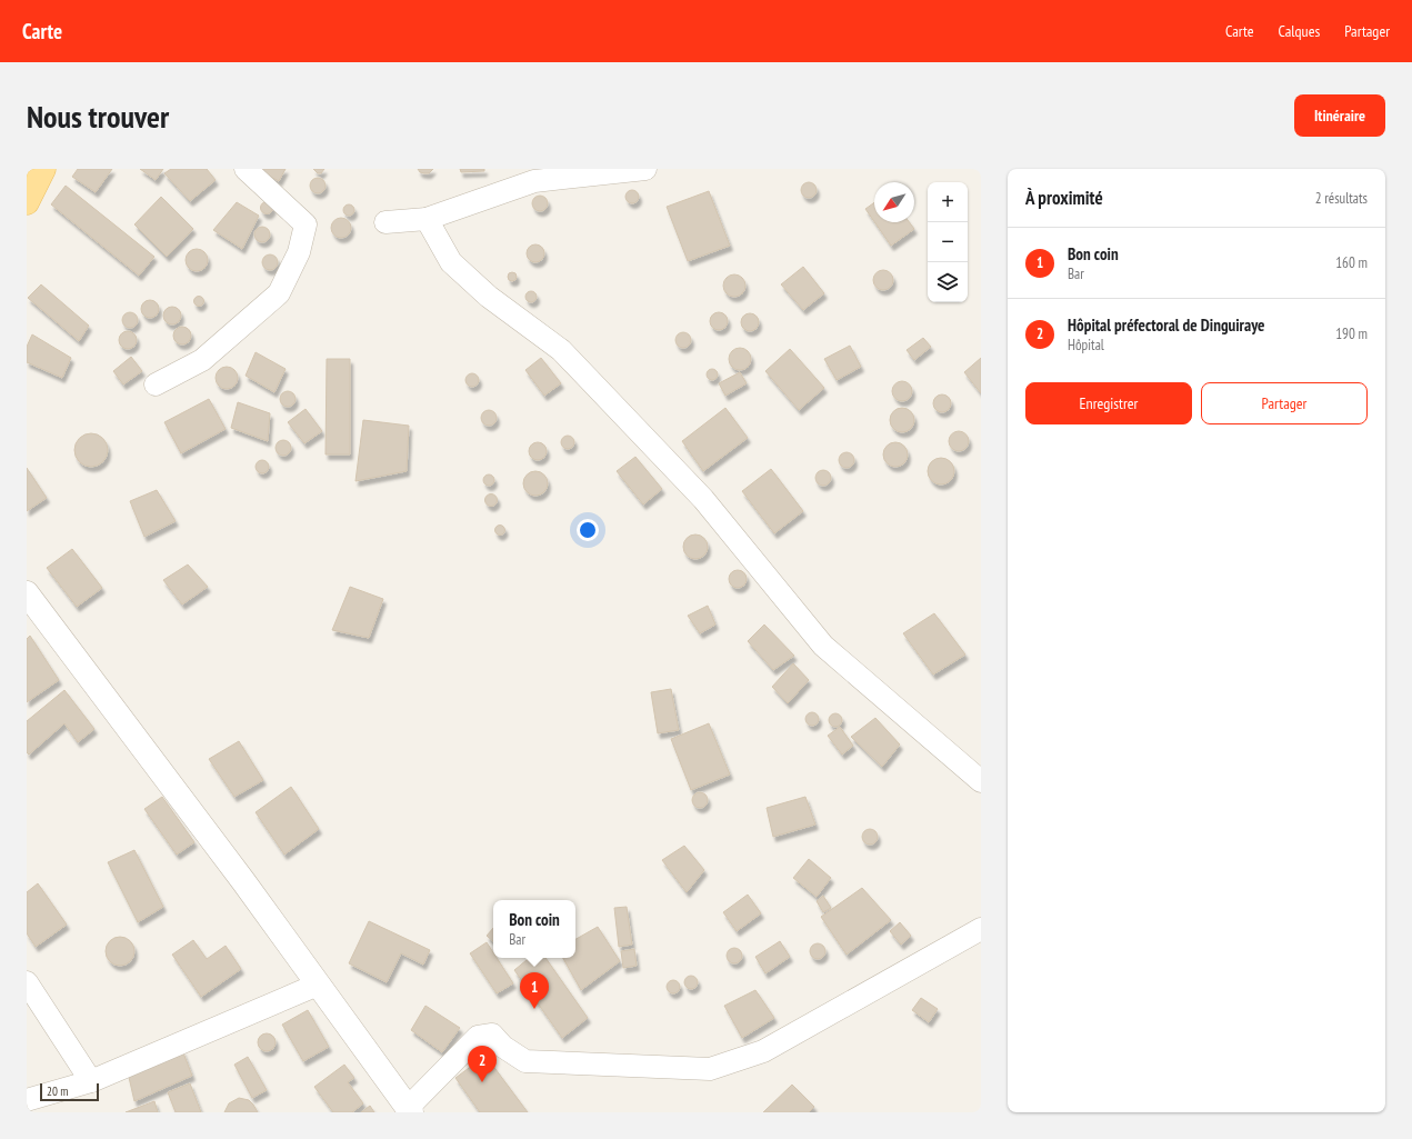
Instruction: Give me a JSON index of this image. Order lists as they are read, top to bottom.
{
  "scale_bar": "20 m",
  "north": "bottom left",
  "page": {
    "header": "Carte",
    "nav": ["Carte", "Calques", "Partager"],
    "buttons": [
      "Itinéraire",
      ["Enregistrer", "Partager"]
    ],
    "title": "Nous trouver",
    "heading": ["À proximité", "2 résultats"],
    "map_buttons": ["+", "−"],
    "list": [
      {
        "mark": "1",
        "name": "Bon coin",
        "note": "Bar",
        "value": "160 m"
      },
      {
        "mark": "2",
        "name": "Hôpital préfectoral de Dinguiraye",
        "note": "Hôpital",
        "value": "190 m"
      }
    ],
    "popup": ["Bon coin", "Bar"],
    "pins": ["1", "2"],
    "scale": "20 m"
  }
}
